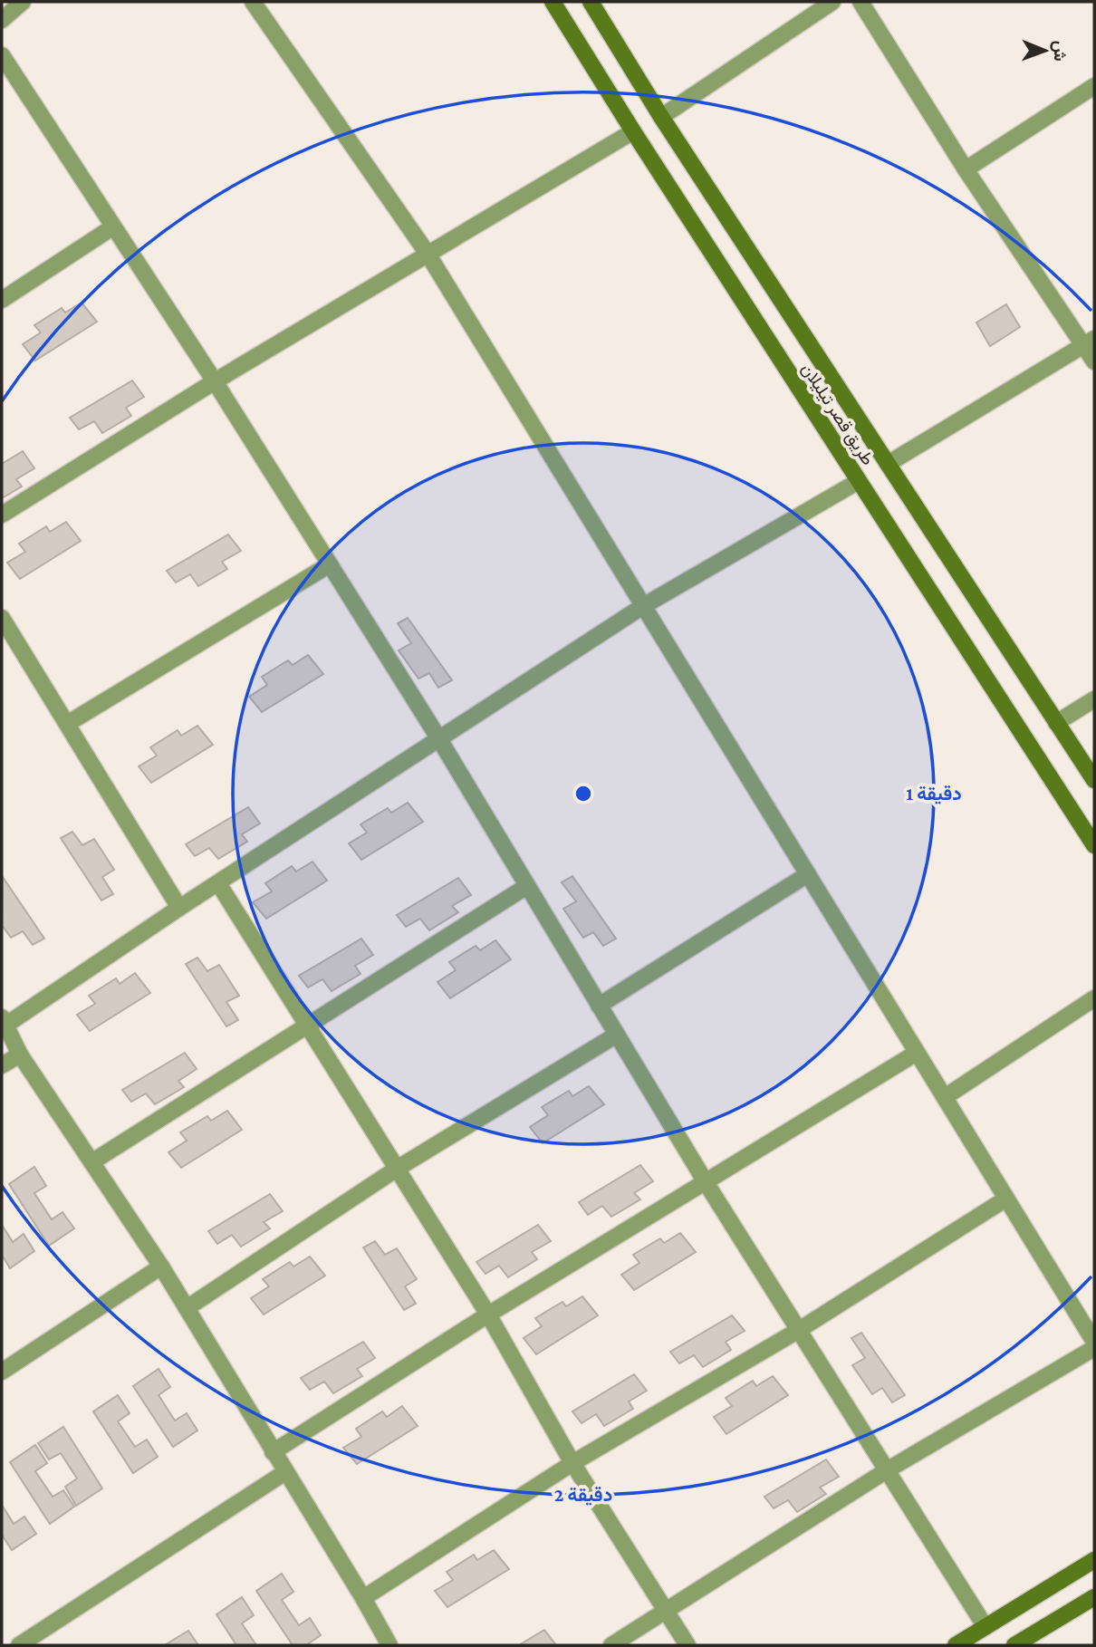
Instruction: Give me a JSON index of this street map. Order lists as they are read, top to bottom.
{
  "streets": {
    "main road": ["طريق قصر تيليلان"]
  },
  "north": "right",
  "rings": ["1 دقيقة", "2 دقيقة"]
}
